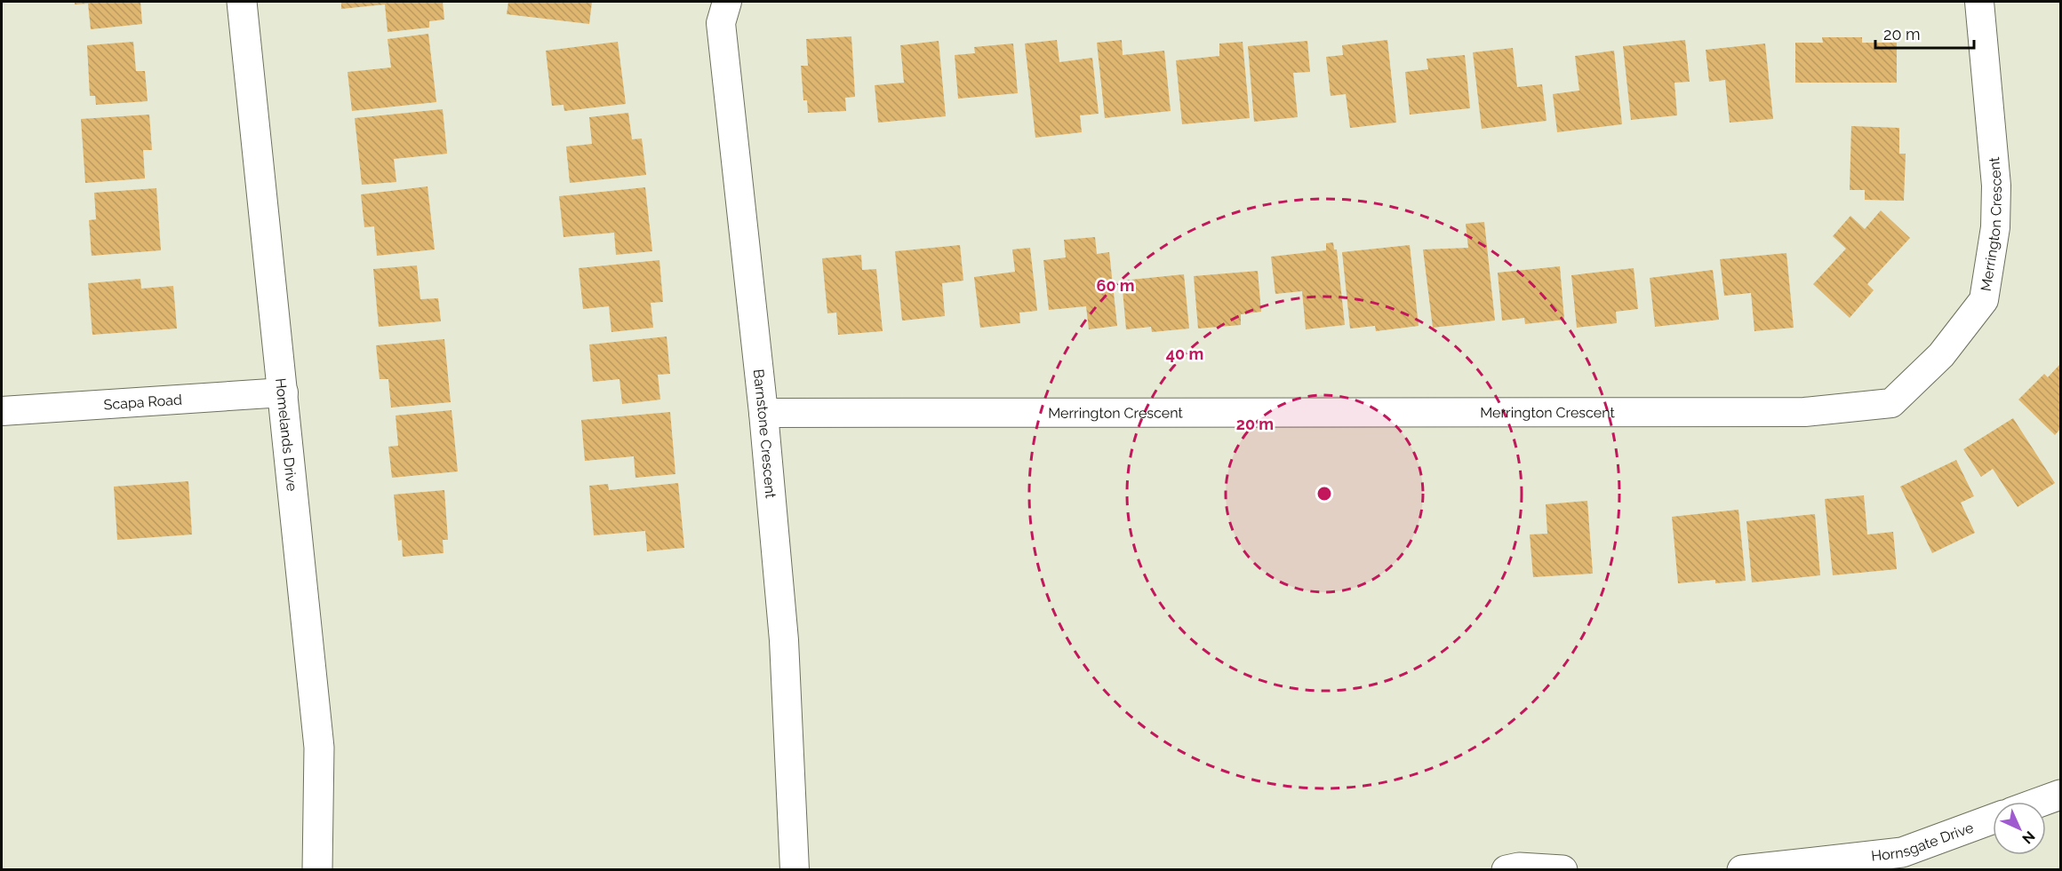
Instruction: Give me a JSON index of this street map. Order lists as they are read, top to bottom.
{
  "streets": {
    "street": [
      "Merrington Crescent",
      "Scapa Road",
      "Barnstone Crescent",
      "Homelands Drive",
      "Hornsgate Drive"
    ]
  },
  "crossings": [
    ["Merrington Crescent", "Barnstone Crescent"],
    ["Scapa Road", "Homelands Drive"]
  ],
  "scale_bar": "20 m",
  "north": "bottom right",
  "rings": ["60 m", "40 m", "20 m"]
}
